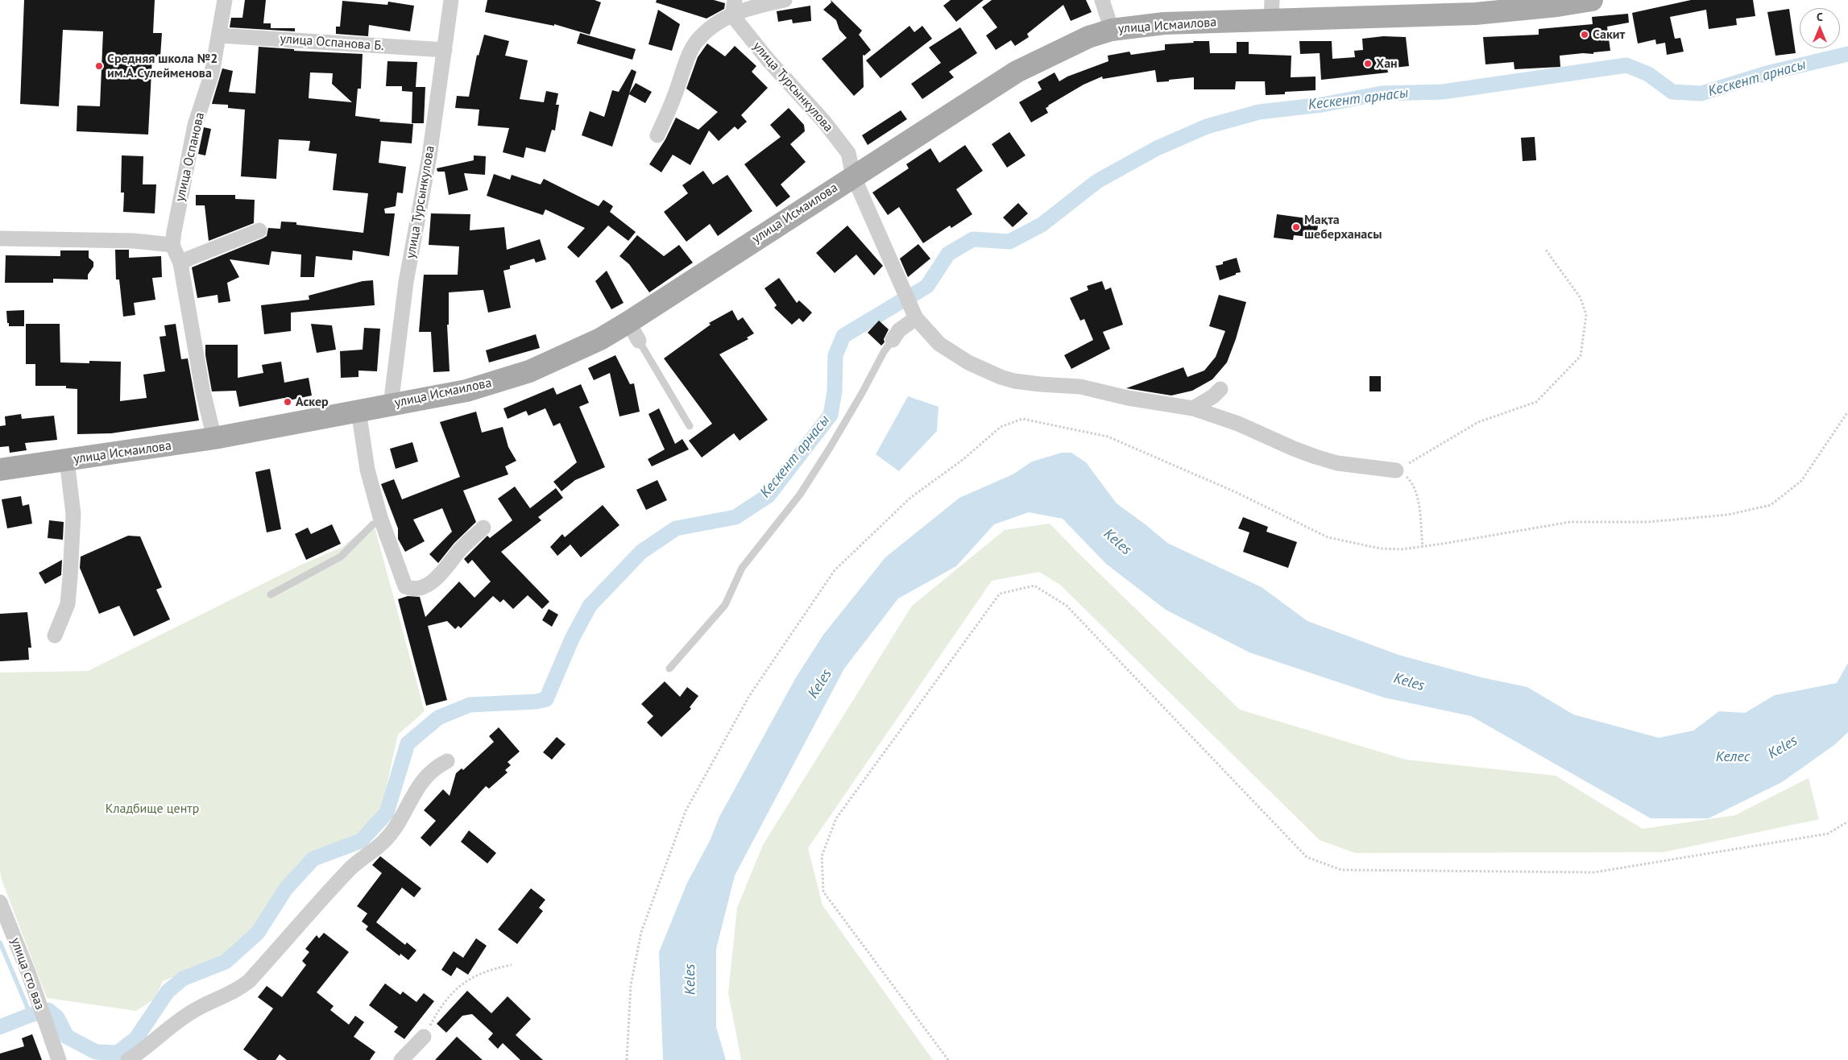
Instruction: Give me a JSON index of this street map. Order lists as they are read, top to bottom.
{
  "streets": {
    "main road": ["улица Исмаилова"],
    "street": [
      "улица Оспанова Б.",
      "улица Турсынкулова",
      "улица Оспанова",
      "улица сто ваз"
    ]
  },
  "crossings": [
    ["улица Исмаилова", "улица Турсынкулова"],
    ["улица Оспанова Б.", "улица Турсынкулова"],
    ["улица Оспанова Б.", "улица Оспанова"]
  ],
  "water": ["Кескент арнасы", "Keles", "Келес"],
  "parks": ["Кладбище центр"],
  "places": [
    "Сакит",
    "Хан",
    "Средняя школа №2 им.А.Сулейменова",
    "Мақта шеберханасы",
    "Аскер"
  ],
  "north": "top"
}
